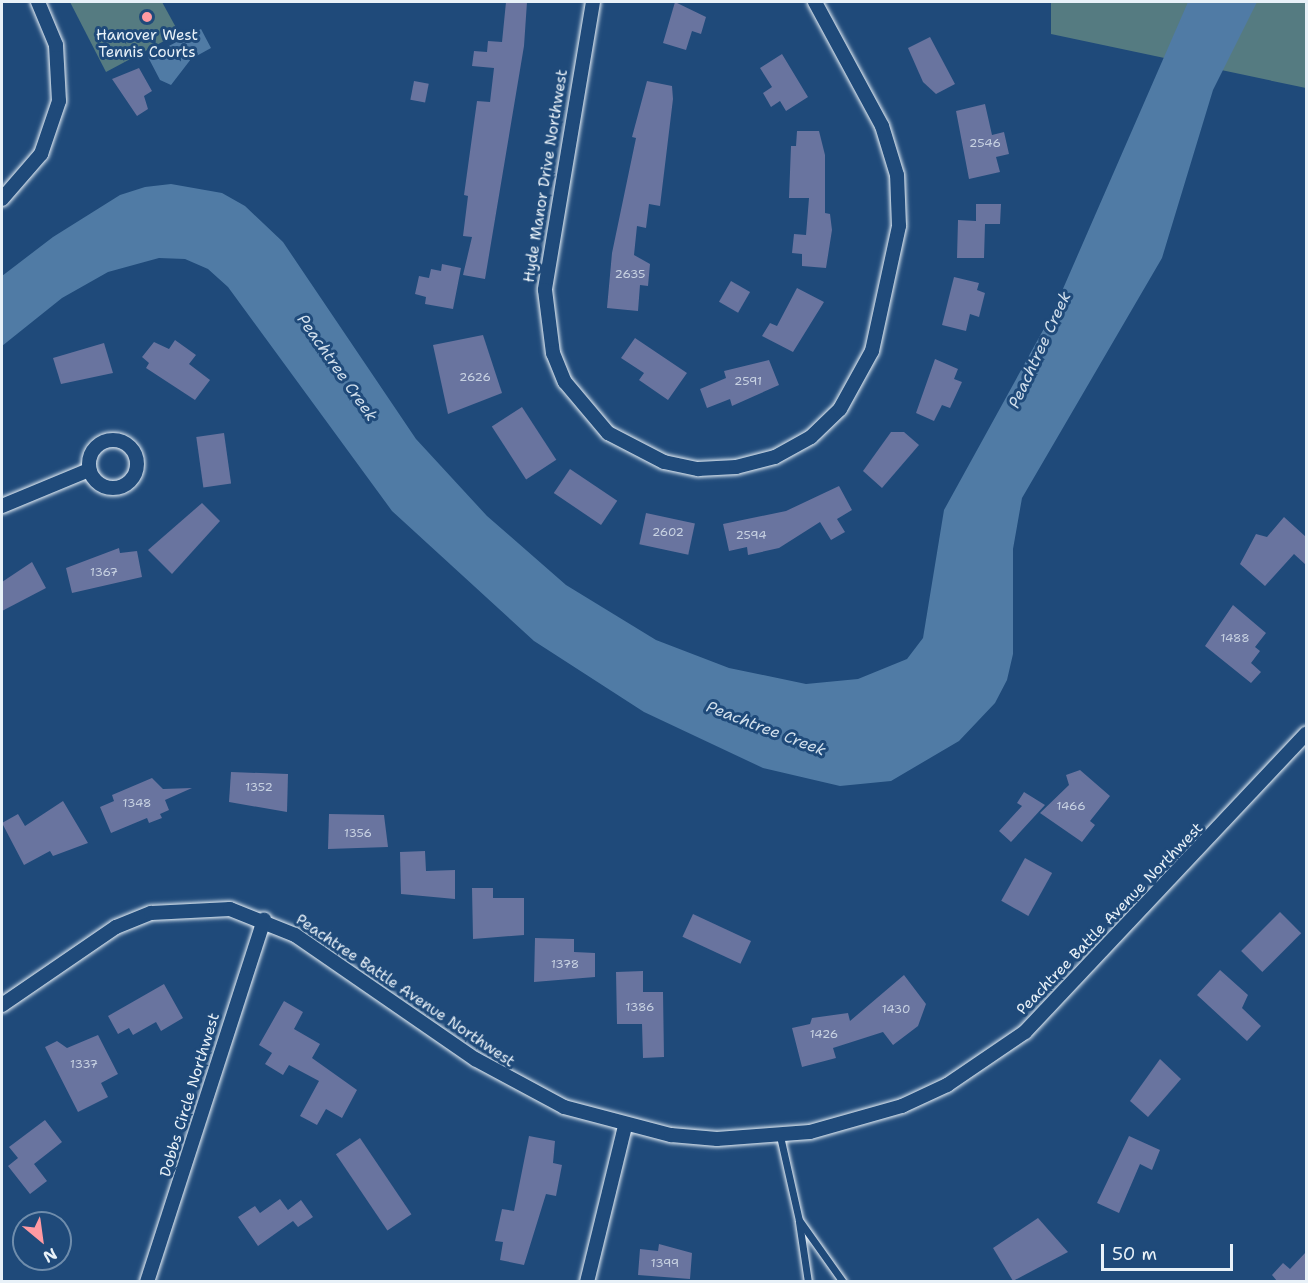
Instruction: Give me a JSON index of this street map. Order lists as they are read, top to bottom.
{
  "streets": {
    "street": ["Hyde Manor Drive Northwest", "Peachtree Battle Avenue Northwest", "Dobbs Circle Northwest"]
  },
  "crossings": [
    ["Peachtree Battle Avenue Northwest", "Dobbs Circle Northwest"]
  ],
  "water": ["Peachtree Creek"],
  "places": ["Hanover West Tennis Courts"],
  "house_numbers": [
    "2546",
    "2635",
    "2626",
    "2591",
    "2602",
    "2594",
    "1367",
    "1488",
    "1352",
    "1348",
    "1466",
    "1356",
    "1378",
    "1386",
    "1430",
    "1426",
    "1337",
    "1399"
  ],
  "scale_bar": "50 m",
  "north": "bottom right"
}
